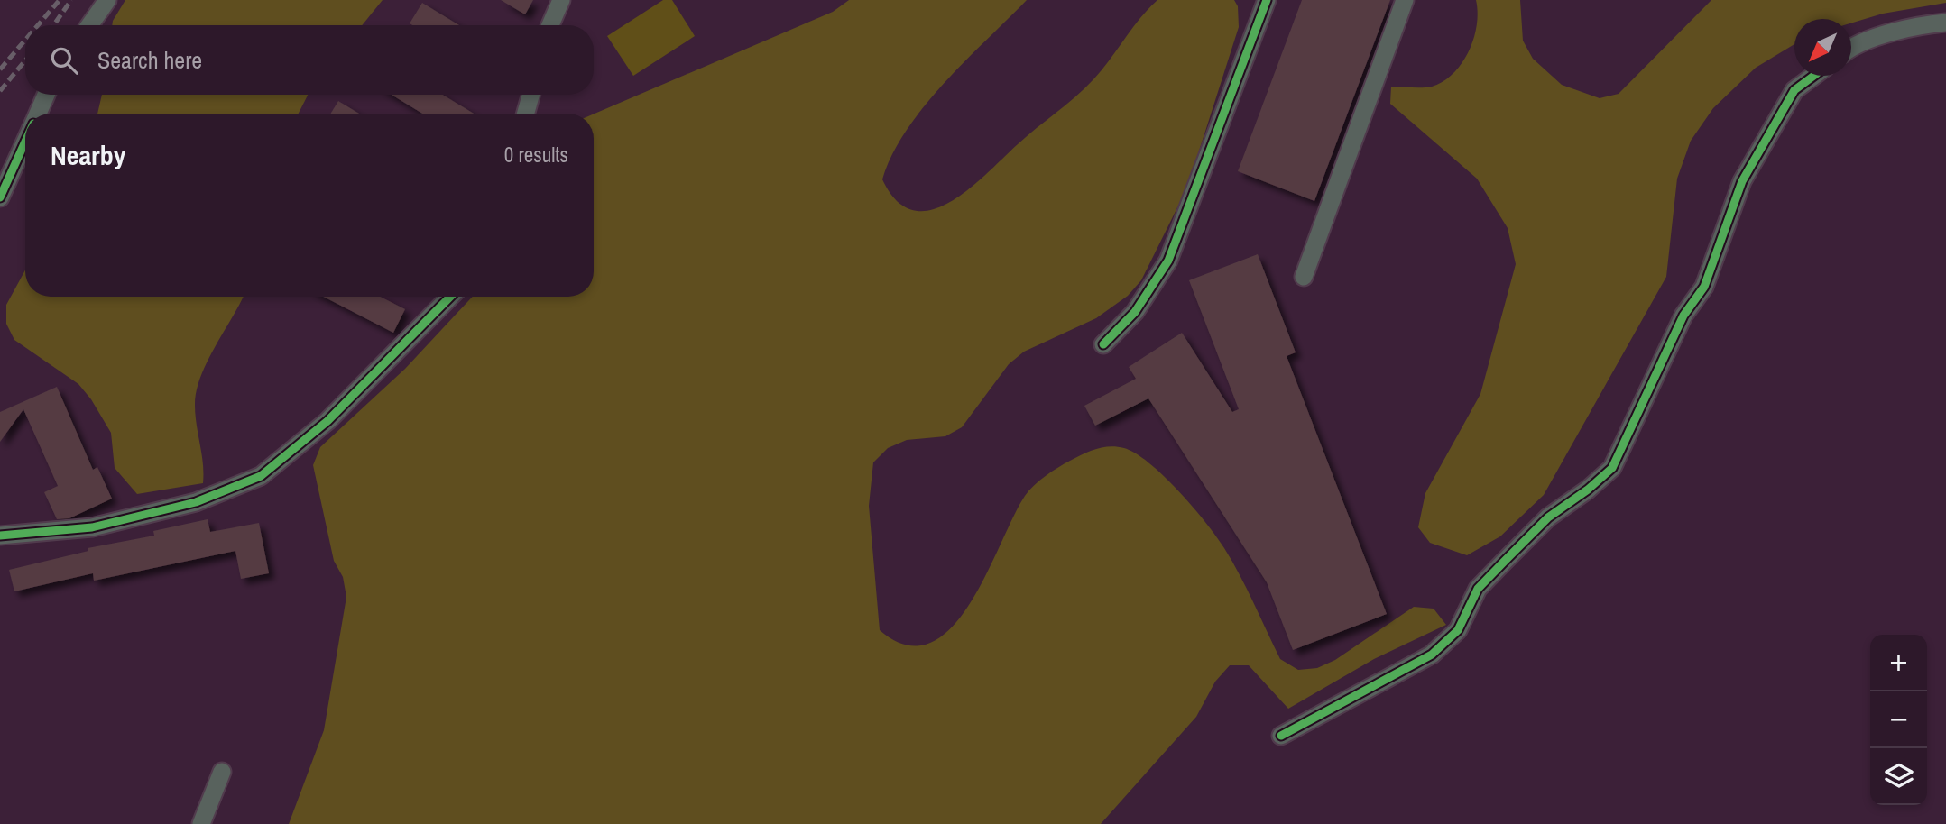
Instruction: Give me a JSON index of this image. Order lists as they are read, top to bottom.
{
  "north": "bottom left",
  "page": {
    "search": "Search here",
    "heading": ["Nearby", "0 results"],
    "map_buttons": ["+", "−"]
  }
}
